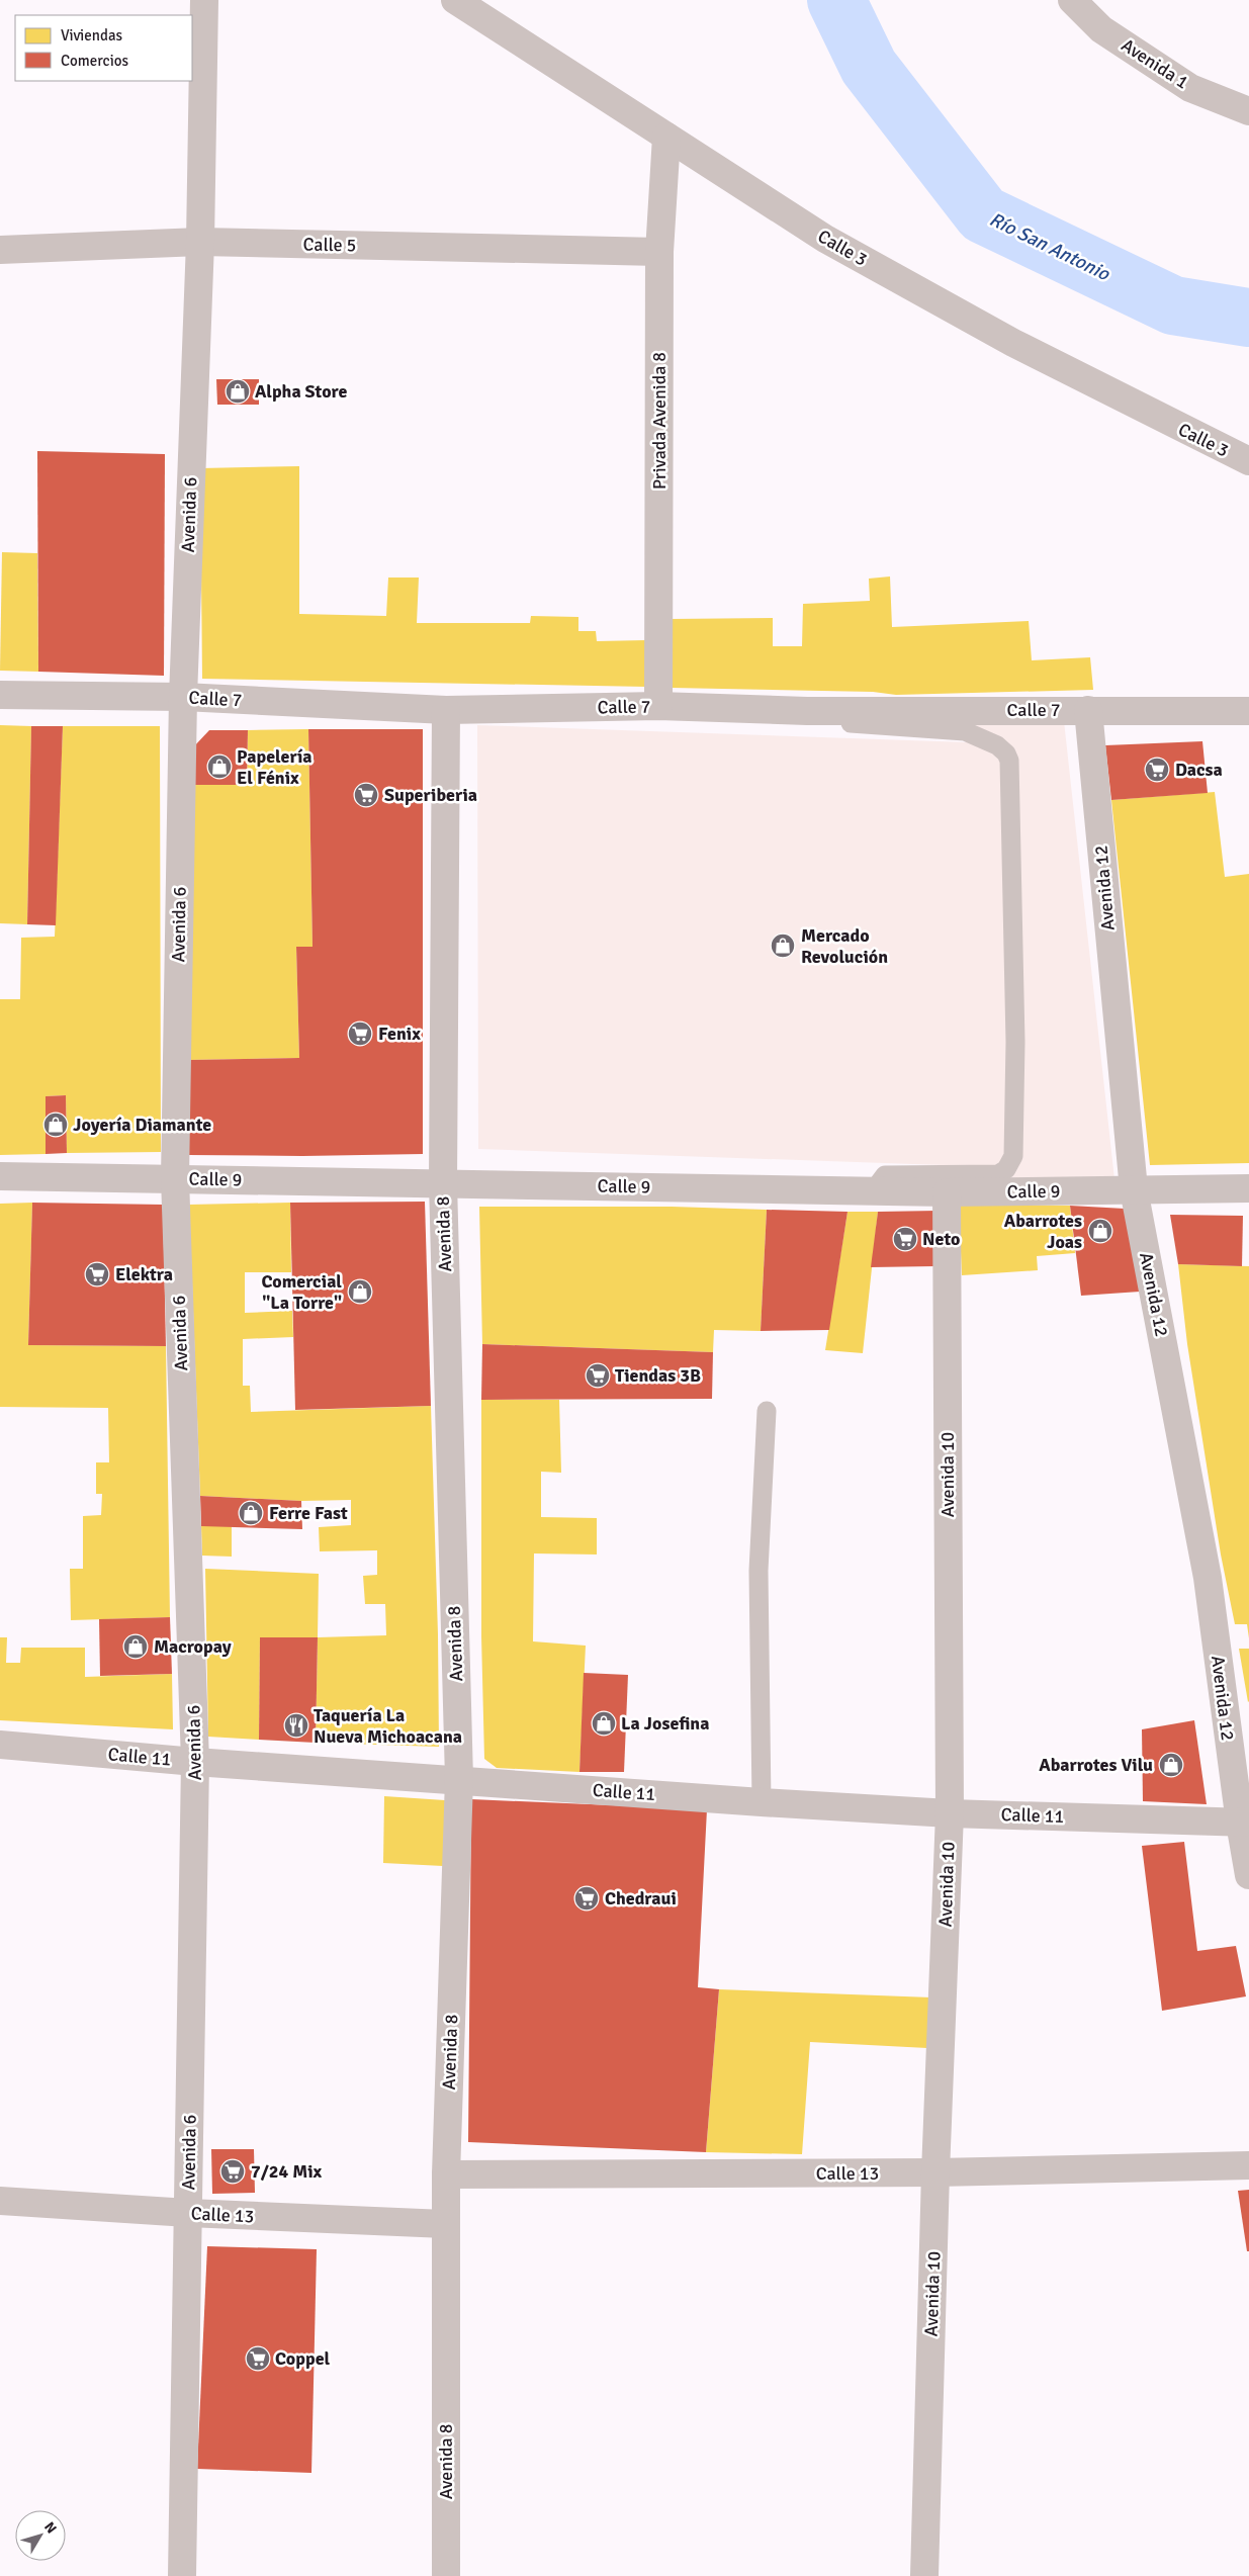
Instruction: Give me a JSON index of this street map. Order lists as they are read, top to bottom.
{
  "streets": {
    "street": [
      "Avenida 1",
      "Calle 5",
      "Calle 3",
      "Privada Avenida 8",
      "Avenida 6",
      "Calle 7",
      "Avenida 12",
      "Calle 9",
      "Avenida 8",
      "Avenida 10",
      "Calle 11",
      "Calle 13"
    ]
  },
  "crossings": [
    ["Calle 5", "Privada Avenida 8"],
    ["Calle 5", "Avenida 6"],
    ["Calle 3", "Privada Avenida 8"],
    ["Privada Avenida 8", "Calle 7"],
    ["Avenida 6", "Calle 7"],
    ["Avenida 6", "Calle 9"],
    ["Avenida 6", "Calle 11"],
    ["Avenida 6", "Calle 13"],
    ["Calle 7", "Avenida 12"],
    ["Calle 7", "Avenida 8"],
    ["Avenida 12", "Calle 9"],
    ["Avenida 12", "Calle 11"],
    ["Calle 9", "Avenida 8"],
    ["Calle 9", "Avenida 10"],
    ["Avenida 8", "Calle 11"],
    ["Avenida 8", "Calle 13"],
    ["Avenida 10", "Calle 11"],
    ["Avenida 10", "Calle 13"]
  ],
  "water": ["Río San Antonio"],
  "places": {
    "shop": [
      "Alpha Store",
      "Papelería El Fénix",
      "Mercado Revolución",
      "Joyería Diamante",
      "Abarrotes Joas",
      "Comercial \"La Torre\"",
      "Ferre Fast",
      "Macropay",
      "La Josefina",
      "Abarrotes Vilu"
    ],
    "supermarket": [
      "Dacsa",
      "Superiberia",
      "Fenix",
      "Neto",
      "Elektra",
      "Tiendas 3B",
      "Chedraui",
      "7/24 Mix",
      "Coppel"
    ],
    "restaurant": ["Taquería La Nueva Michoacana"]
  },
  "legend": ["Viviendas", "Comercios"],
  "north": "top right"
}
